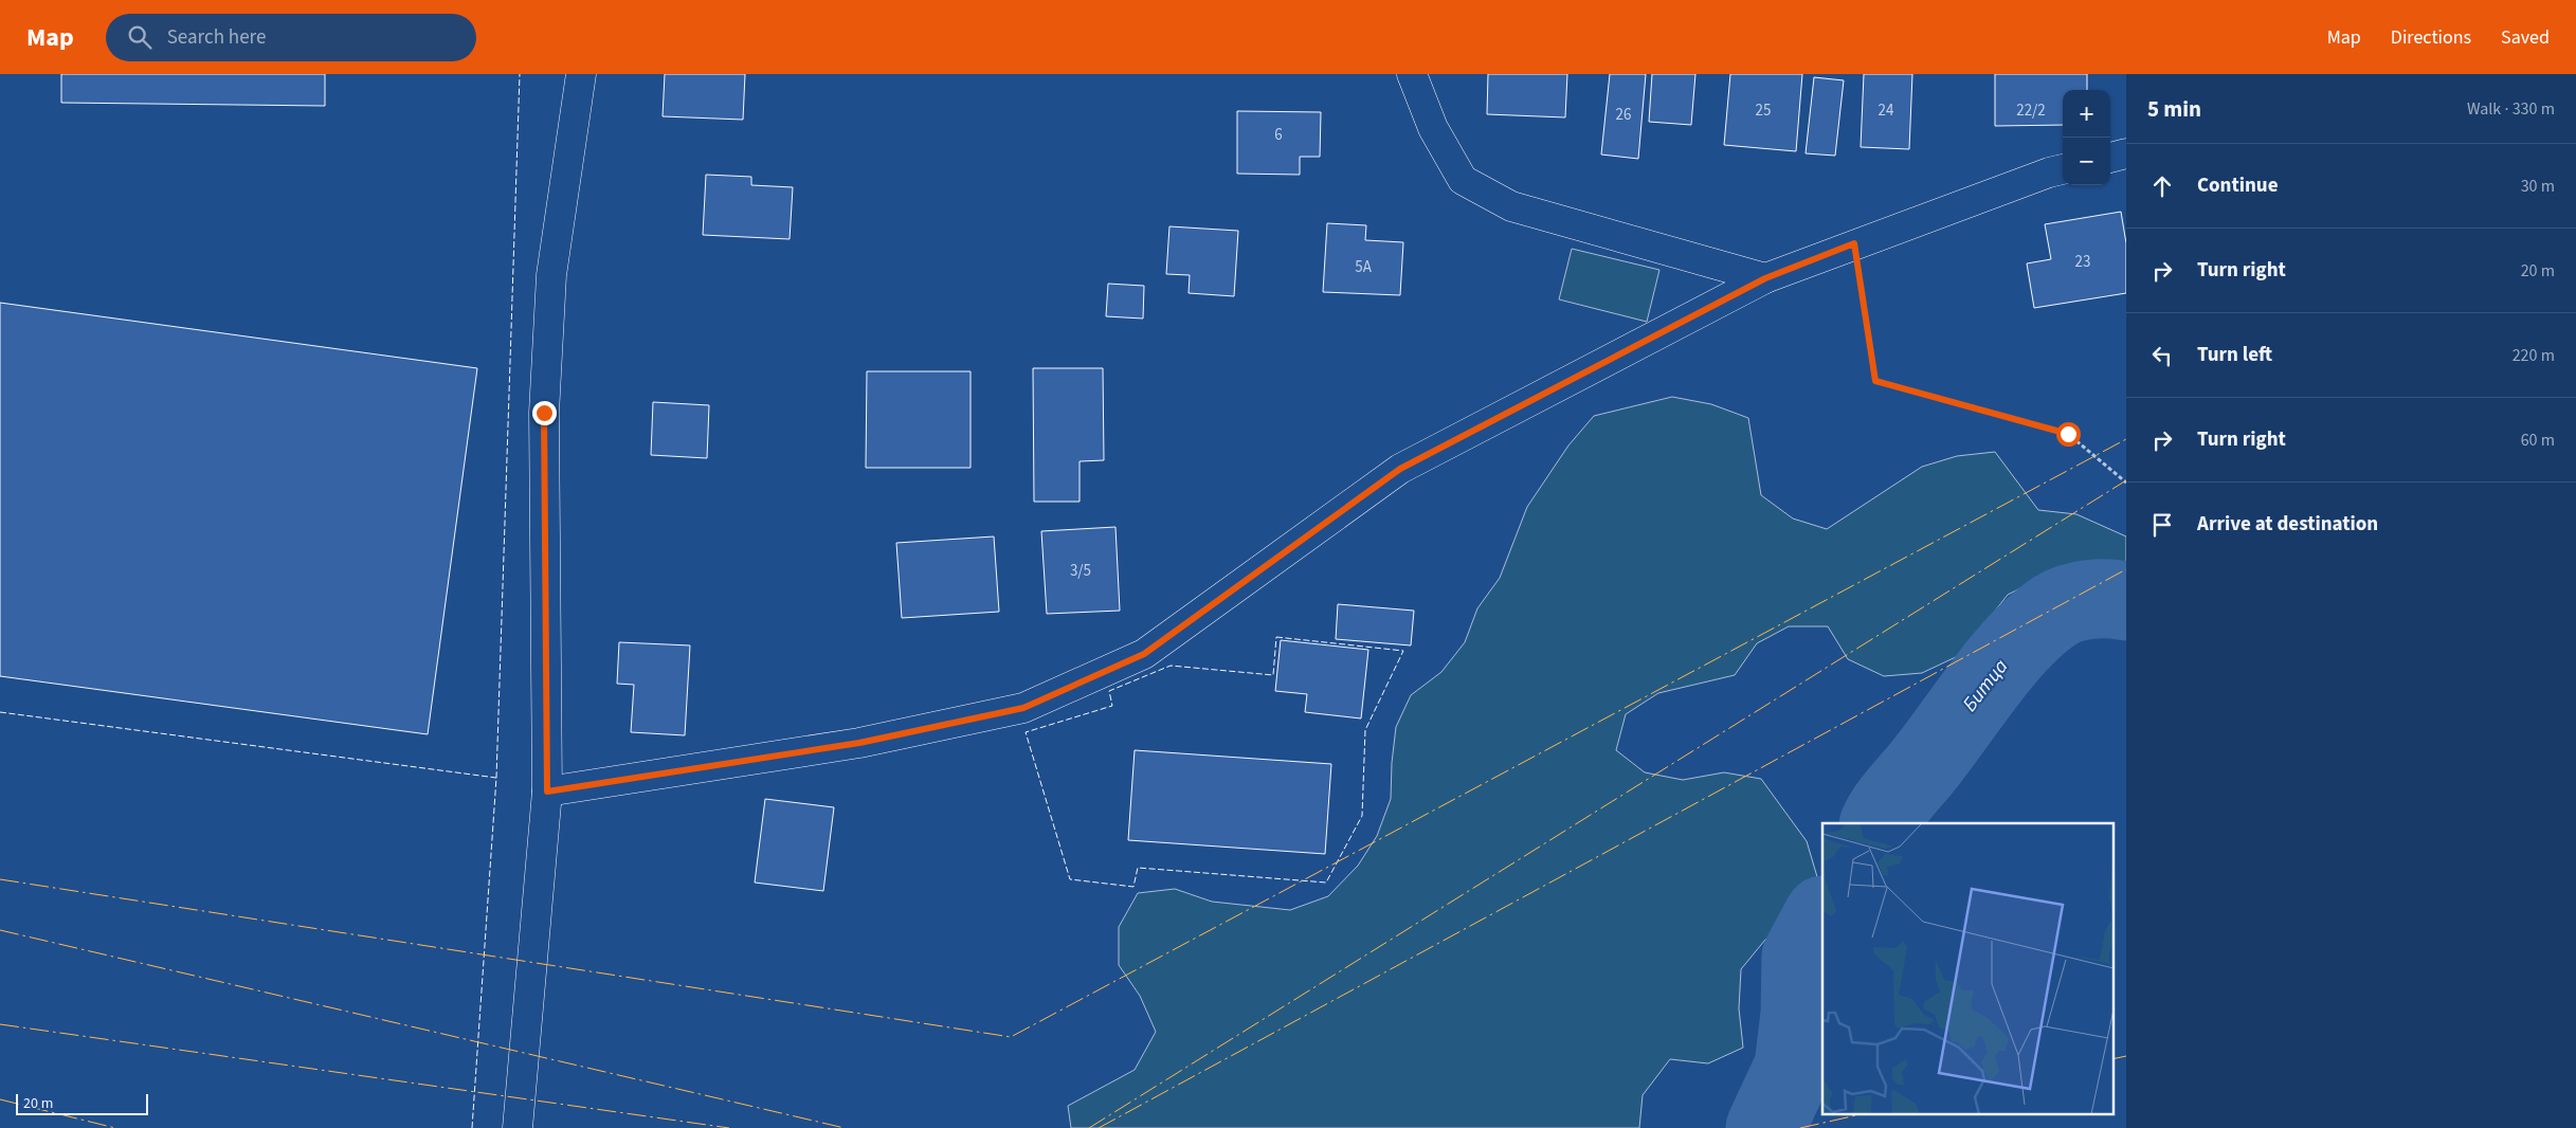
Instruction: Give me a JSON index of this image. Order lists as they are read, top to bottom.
{
  "water": ["Битца"],
  "house_numbers": [
    "25",
    "24",
    "22/2",
    "26",
    "6",
    "23",
    "5А",
    "3/5"
  ],
  "scale_bar": "20 m",
  "page": {
    "header": "Map",
    "search": "Search here",
    "nav": ["Map", "Directions", "Saved"],
    "heading": ["5 min", "Walk · 330 m"],
    "map_buttons": ["+", "−"],
    "list": [
      ["Continue", "30 m"],
      ["Turn right", "20 m"],
      ["Turn left", "220 m"],
      ["Turn right", "60 m"],
      "Arrive at destination"
    ],
    "scale": "20 m"
  }
}
